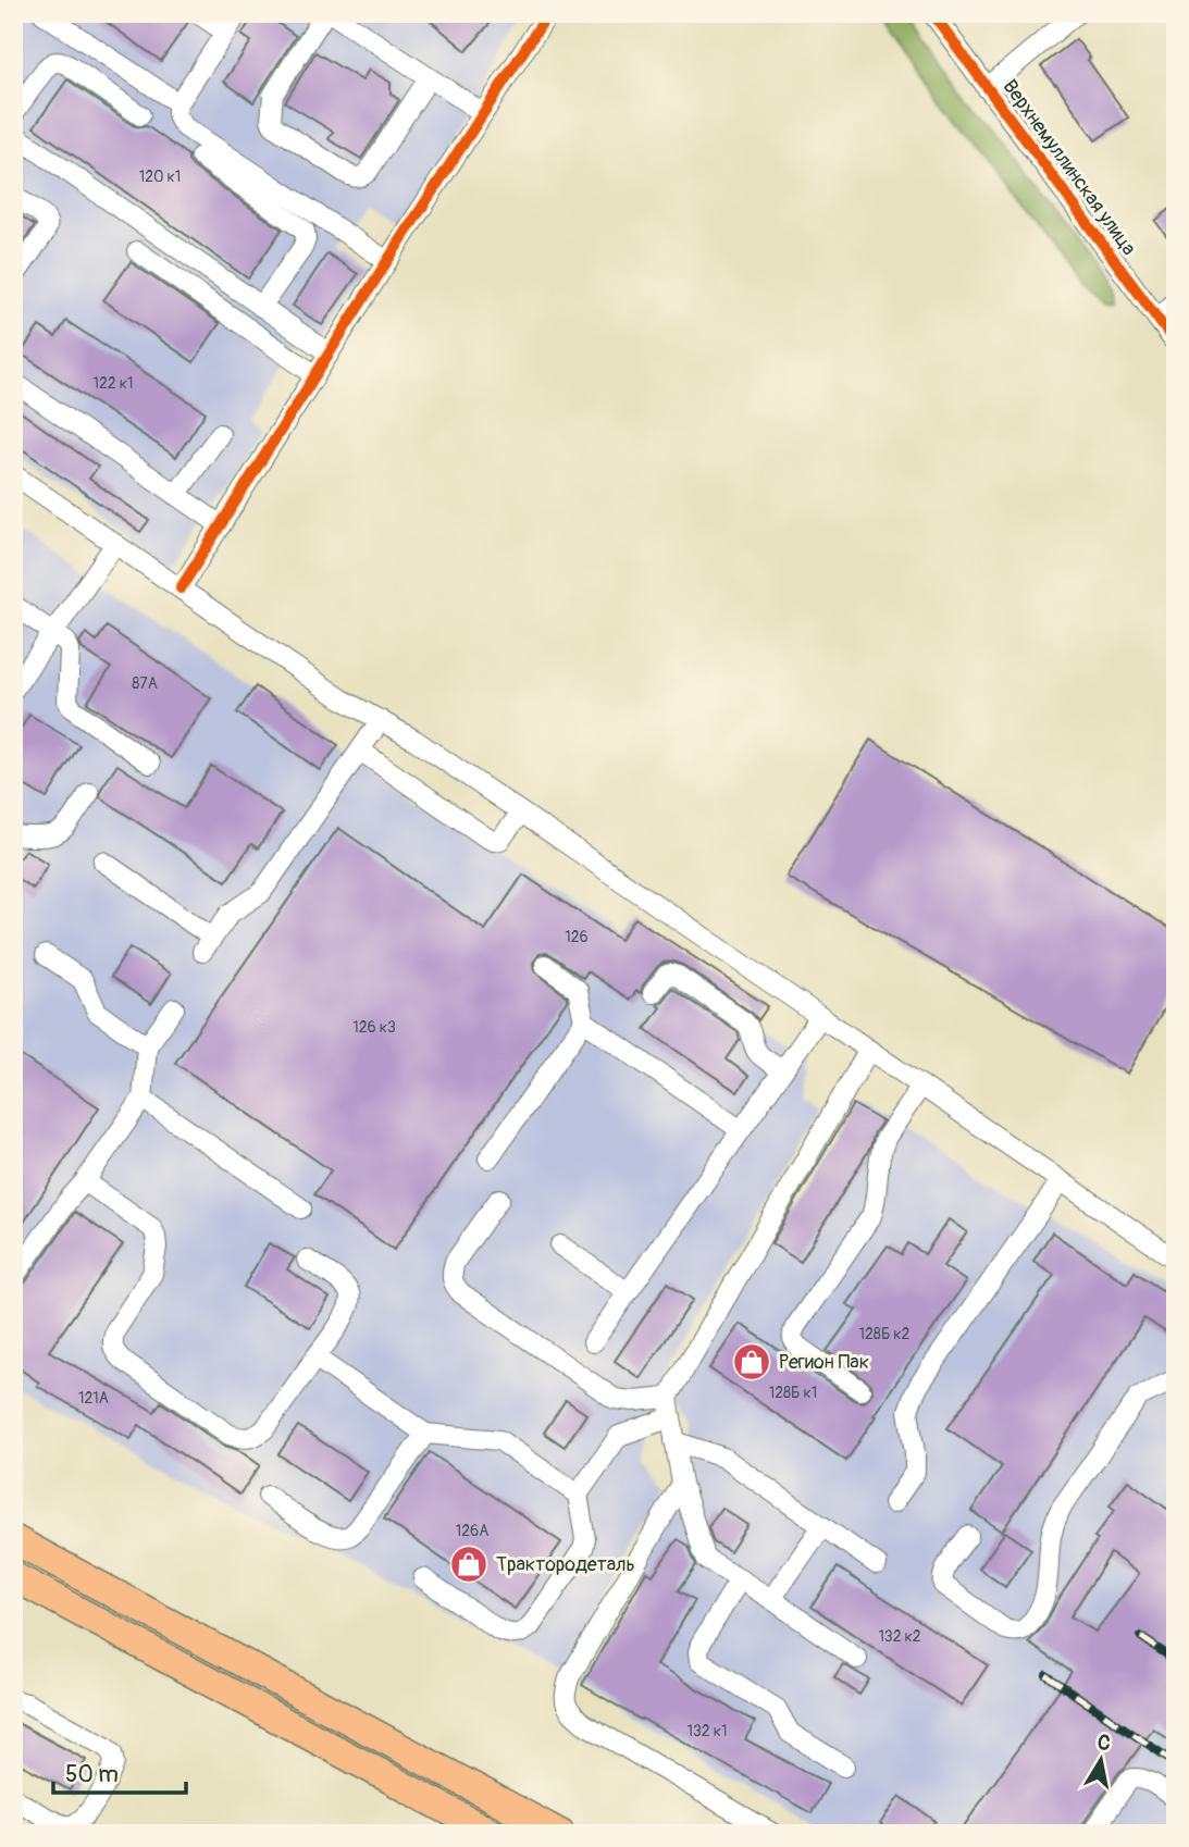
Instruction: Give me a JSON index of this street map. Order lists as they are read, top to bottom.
{
  "streets": {
    "street": ["Верхнемуллинская улица"]
  },
  "places": {
    "shop": ["Регион Пак", "Трактородеталь"]
  },
  "house_numbers": [
    "120 к1",
    "122 к1",
    "87А",
    "126",
    "126 к3",
    "128Б к2",
    "128Б к1",
    "121А",
    "126А",
    "132 к2",
    "132 к1"
  ],
  "scale_bar": "50 m",
  "north": "top"
}
